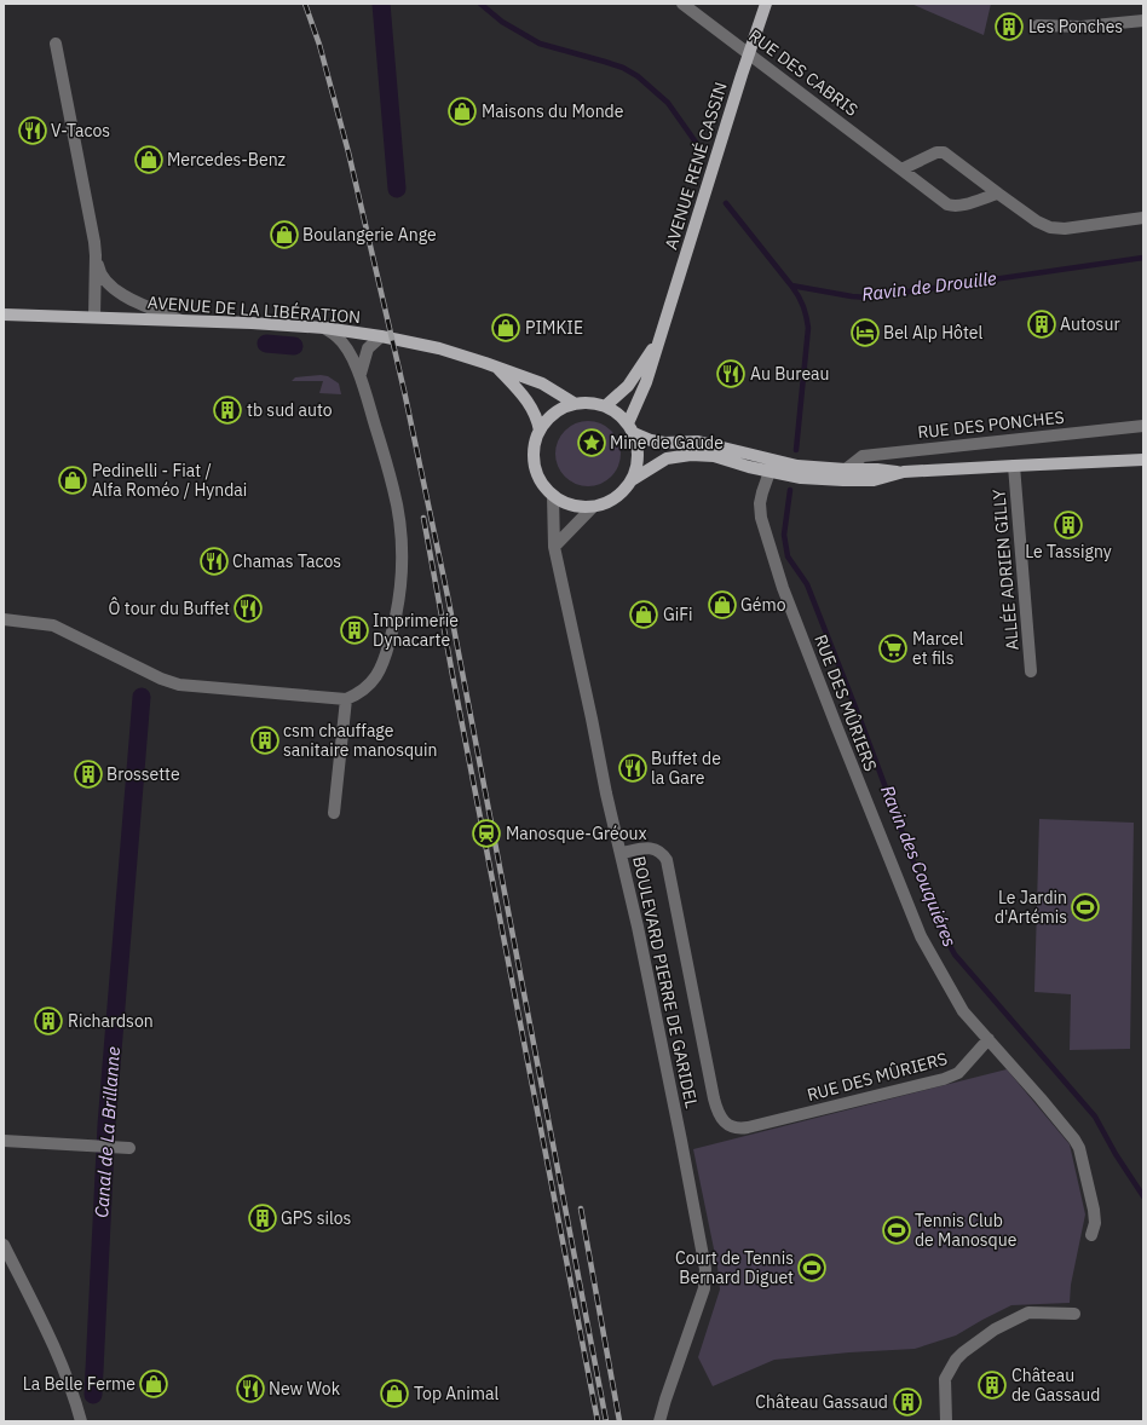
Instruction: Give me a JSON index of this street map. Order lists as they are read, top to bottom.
{
  "streets": {
    "main road": ["AVENUE RENÉ CASSIN", "AVENUE DE LA LIBÉRATION"],
    "street": [
      "RUE DES CABRIS",
      "RUE DES PONCHES",
      "ALLÉE ADRIEN GILLY",
      "RUE DES MÛRIERS",
      "BOULEVARD PIERRE DE GARIDEL"
    ]
  },
  "crossings": [
    ["RUE DES CABRIS", "AVENUE RENÉ CASSIN"],
    ["AVENUE RENÉ CASSIN", "AVENUE DE LA LIBÉRATION"],
    ["AVENUE RENÉ CASSIN", "BOULEVARD PIERRE DE GARIDEL"],
    ["AVENUE DE LA LIBÉRATION", "BOULEVARD PIERRE DE GARIDEL"],
    ["RUE DES MÛRIERS", "BOULEVARD PIERRE DE GARIDEL"]
  ],
  "water": ["Ravin de Drouille", "Ravin des Couquiéres", "Canal de La Brillanne"],
  "places": {
    "building": [
      "Les Ponches",
      "Autosur",
      "tb sud auto",
      "Le Tassigny",
      "Imprimerie Dynacarte",
      "csm chauffage sanitaire manosquin",
      "Brossette",
      "Richardson",
      "GPS silos",
      "Château de Gassaud",
      "Château Gassaud"
    ],
    "shop": [
      "Maisons du Monde",
      "Mercedes-Benz",
      "Boulangerie Ange",
      "PIMKIE",
      "Pedinelli - Fiat / Alfa Roméo / Hyndai",
      "Gémo",
      "GiFi",
      "La Belle Ferme",
      "Top Animal"
    ],
    "restaurant": [
      "V-Tacos",
      "Au Bureau",
      "Chamas Tacos",
      "Ô tour du Buffet",
      "Buffet de la Gare",
      "New Wok"
    ],
    "hotel": ["Bel Alp Hôtel"],
    "place": ["Mine de Gaude"],
    "supermarket": ["Marcel et fils"],
    "station": ["Manosque-Gréoux"],
    "sports": ["Le Jardin d'Artémis", "Tennis Club de Manosque", "Court de Tennis Bernard Diguet"]
  }
}
